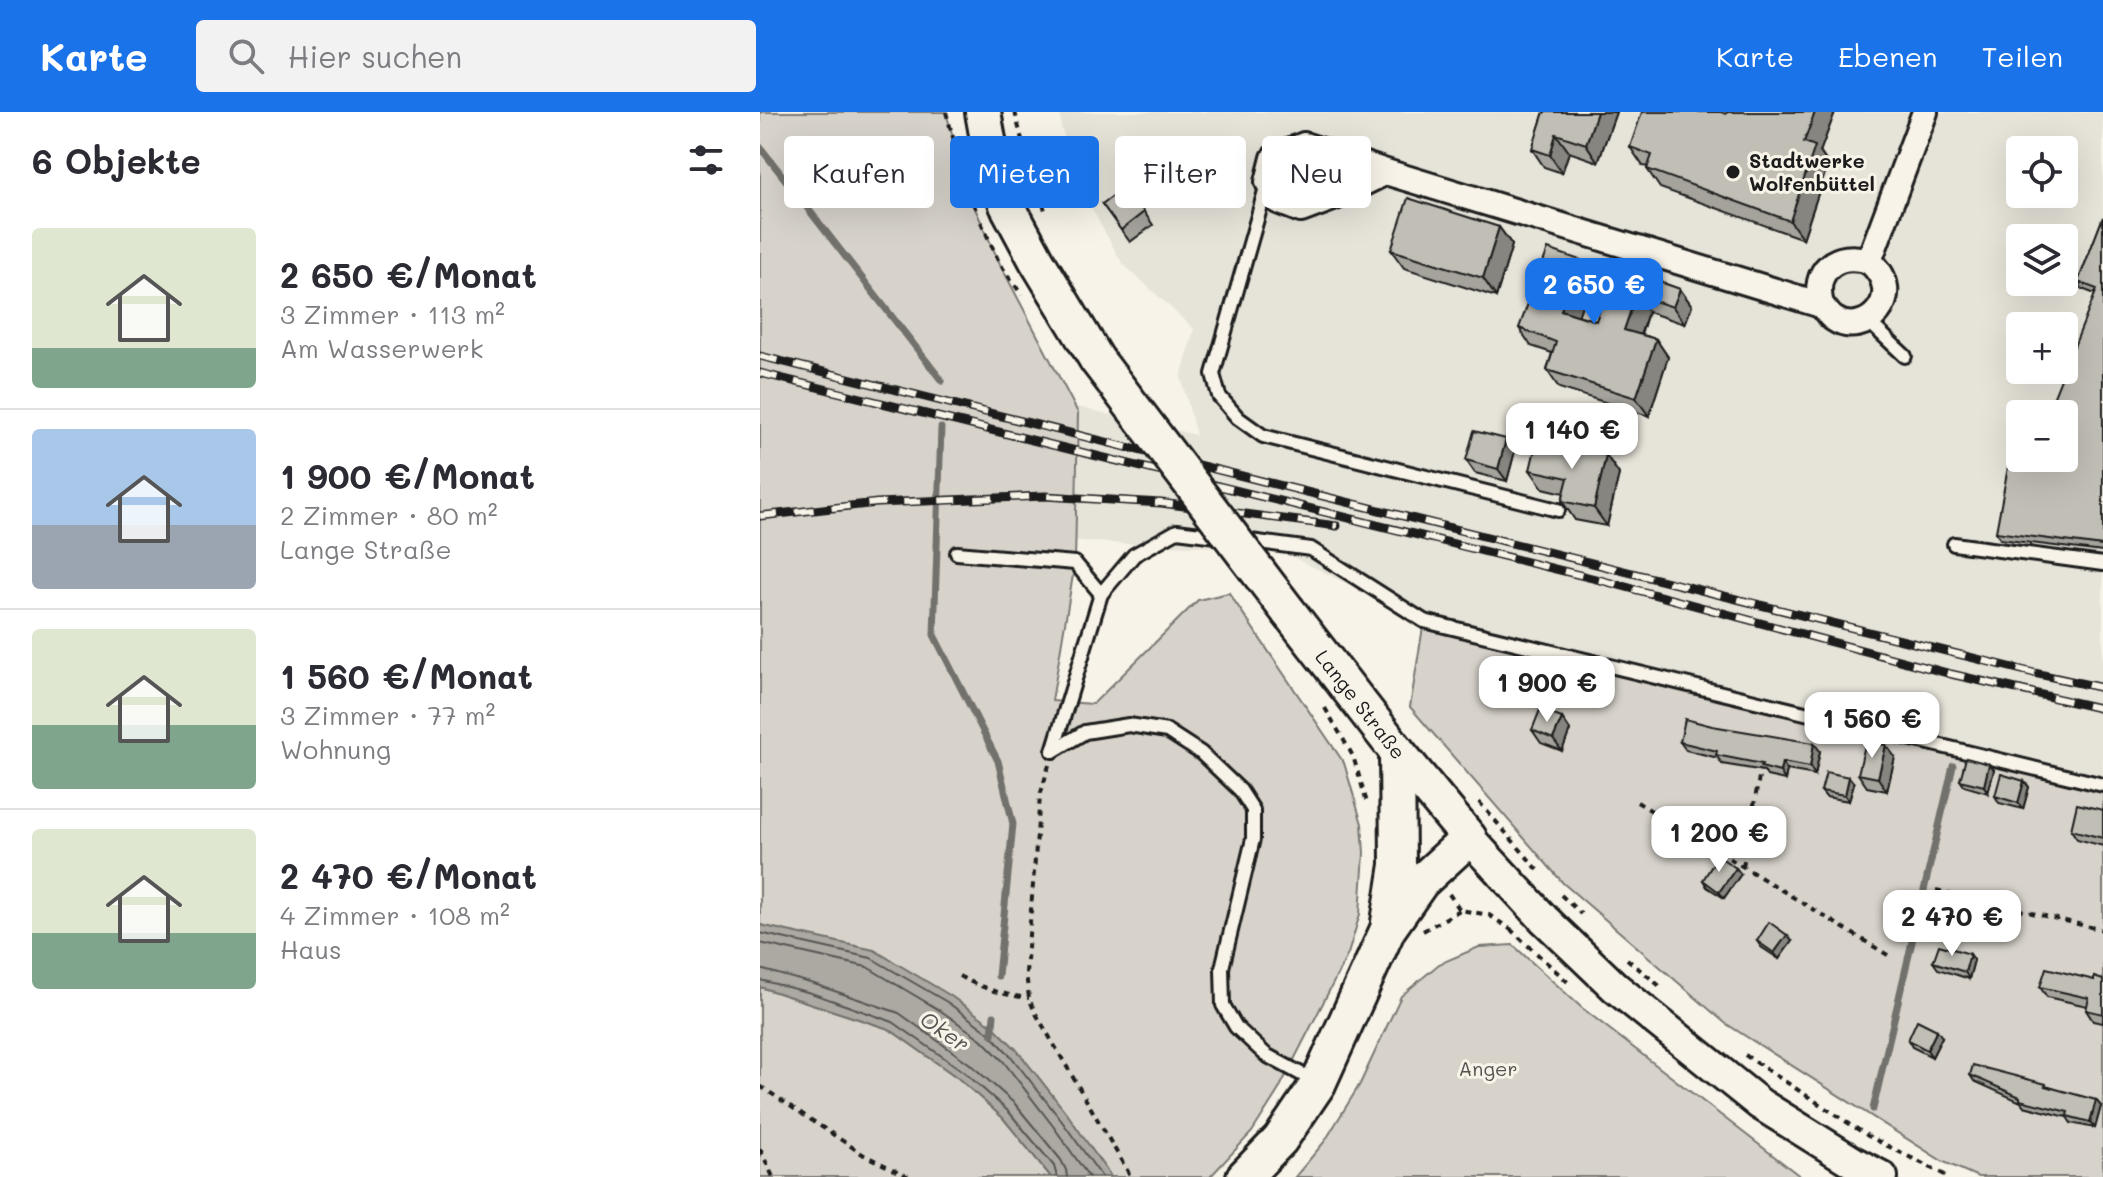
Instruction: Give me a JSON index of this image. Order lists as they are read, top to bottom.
{
  "streets": {
    "main road": ["Lange Straße"]
  },
  "water": ["Oker"],
  "parks": ["Anger"],
  "places": ["Stadtwerke Wolfenbüttel"],
  "page": {
    "header": "Karte",
    "search": "Hier suchen",
    "nav": ["Karte", "Ebenen", "Teilen"],
    "heading": "6 Objekte",
    "map_buttons": ["+", "−"],
    "chip": [
      "Kaufen",
      "Mieten",
      "Filter",
      "Neu"
    ],
    "list": [
      {
        "name": "2 650 €/Monat",
        "note": "3 Zimmer · 113 m² · Am Wasserwerk"
      },
      {
        "name": "1 900 €/Monat",
        "note": "2 Zimmer · 80 m² · Lange Straße"
      },
      {
        "name": "1 560 €/Monat",
        "note": "3 Zimmer · 77 m² · Wohnung"
      },
      {
        "name": "2 470 €/Monat",
        "note": "4 Zimmer · 108 m² · Haus"
      }
    ],
    "price": [
      "2 650 €",
      "1 140 €",
      "1 900 €",
      "1 560 €",
      "1 200 €",
      "2 470 €"
    ]
  }
}
